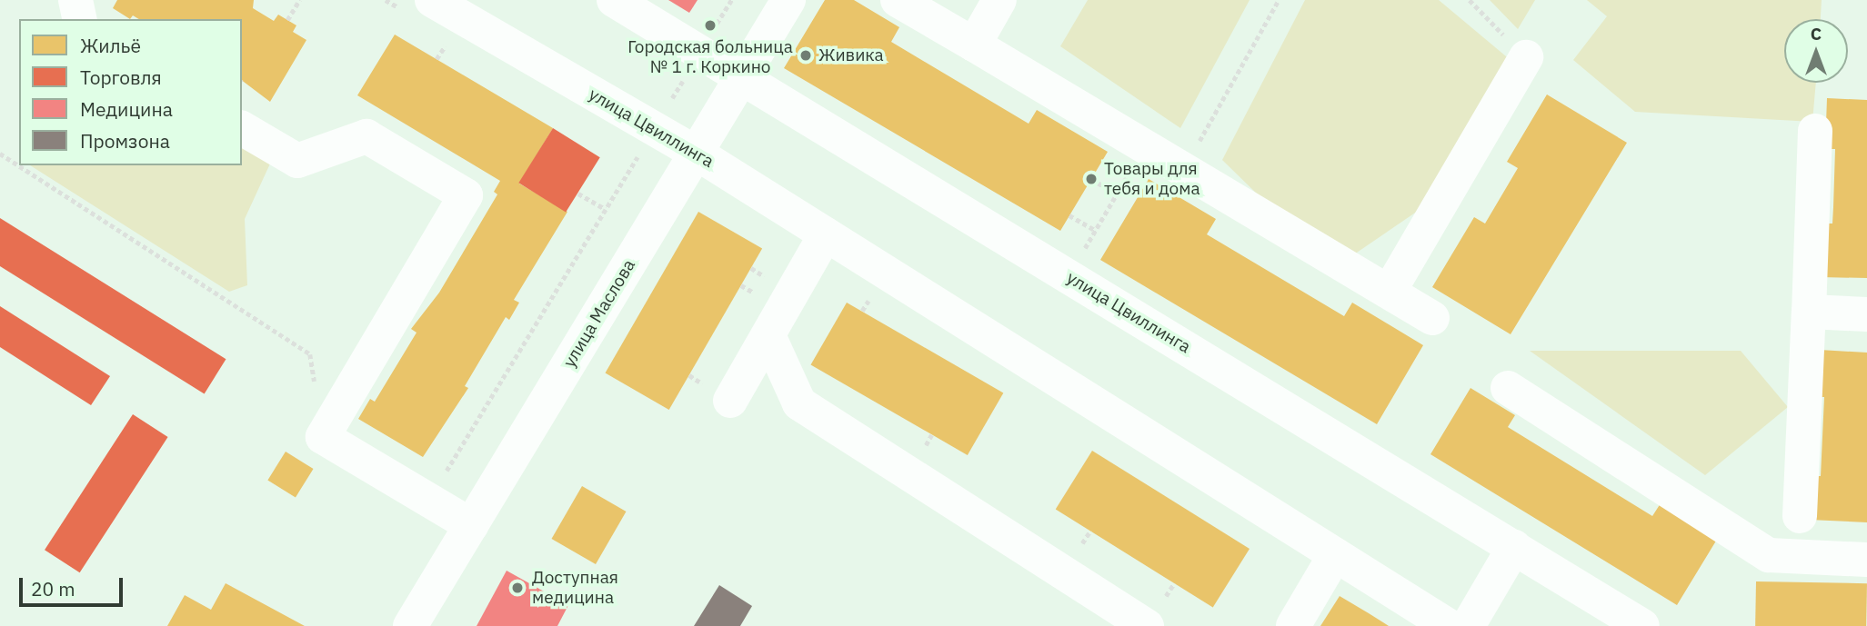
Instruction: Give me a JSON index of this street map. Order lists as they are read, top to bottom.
{
  "streets": {
    "street": ["улица Цвиллинга", "улица Маслова"]
  },
  "crossings": [
    ["улица Цвиллинга", "улица Маслова"]
  ],
  "places": [
    "Городская больница № 1 г. Коркино",
    "Живика",
    "Товары для тебя и дома",
    "Доступная медицина"
  ],
  "legend": [
    "Жильё",
    "Торговля",
    "Медицина",
    "Промзона"
  ],
  "scale_bar": "20 m",
  "north": "top"
}
